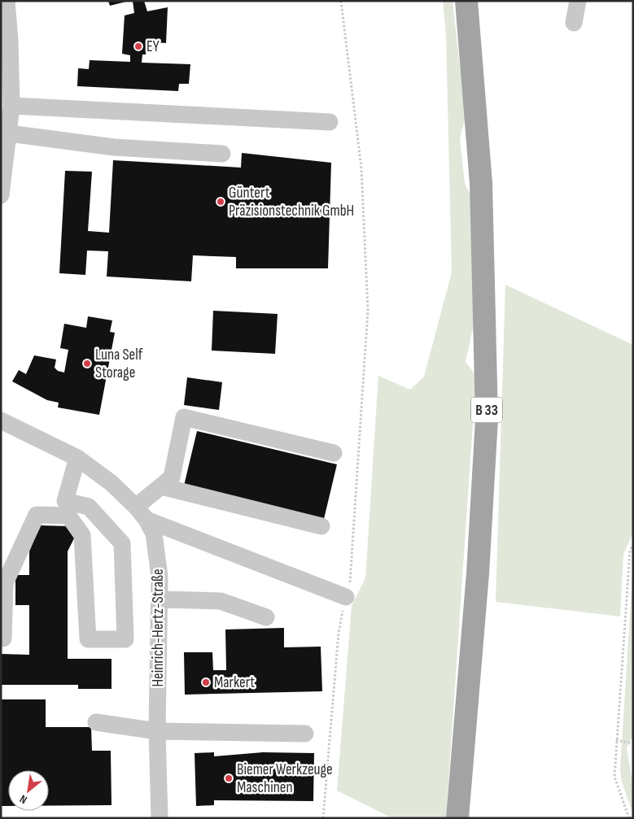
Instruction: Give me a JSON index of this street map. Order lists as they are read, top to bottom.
{
  "streets": {
    "main road": ["B 33"],
    "street": ["Heinrich-Hertz-Straße"]
  },
  "places": [
    "EY",
    "Güntert Präzisionstechnik GmbH",
    "Luna Self Storage",
    "Markert",
    "Biemer Werkzeuge Maschinen"
  ],
  "north": "bottom left"
}
